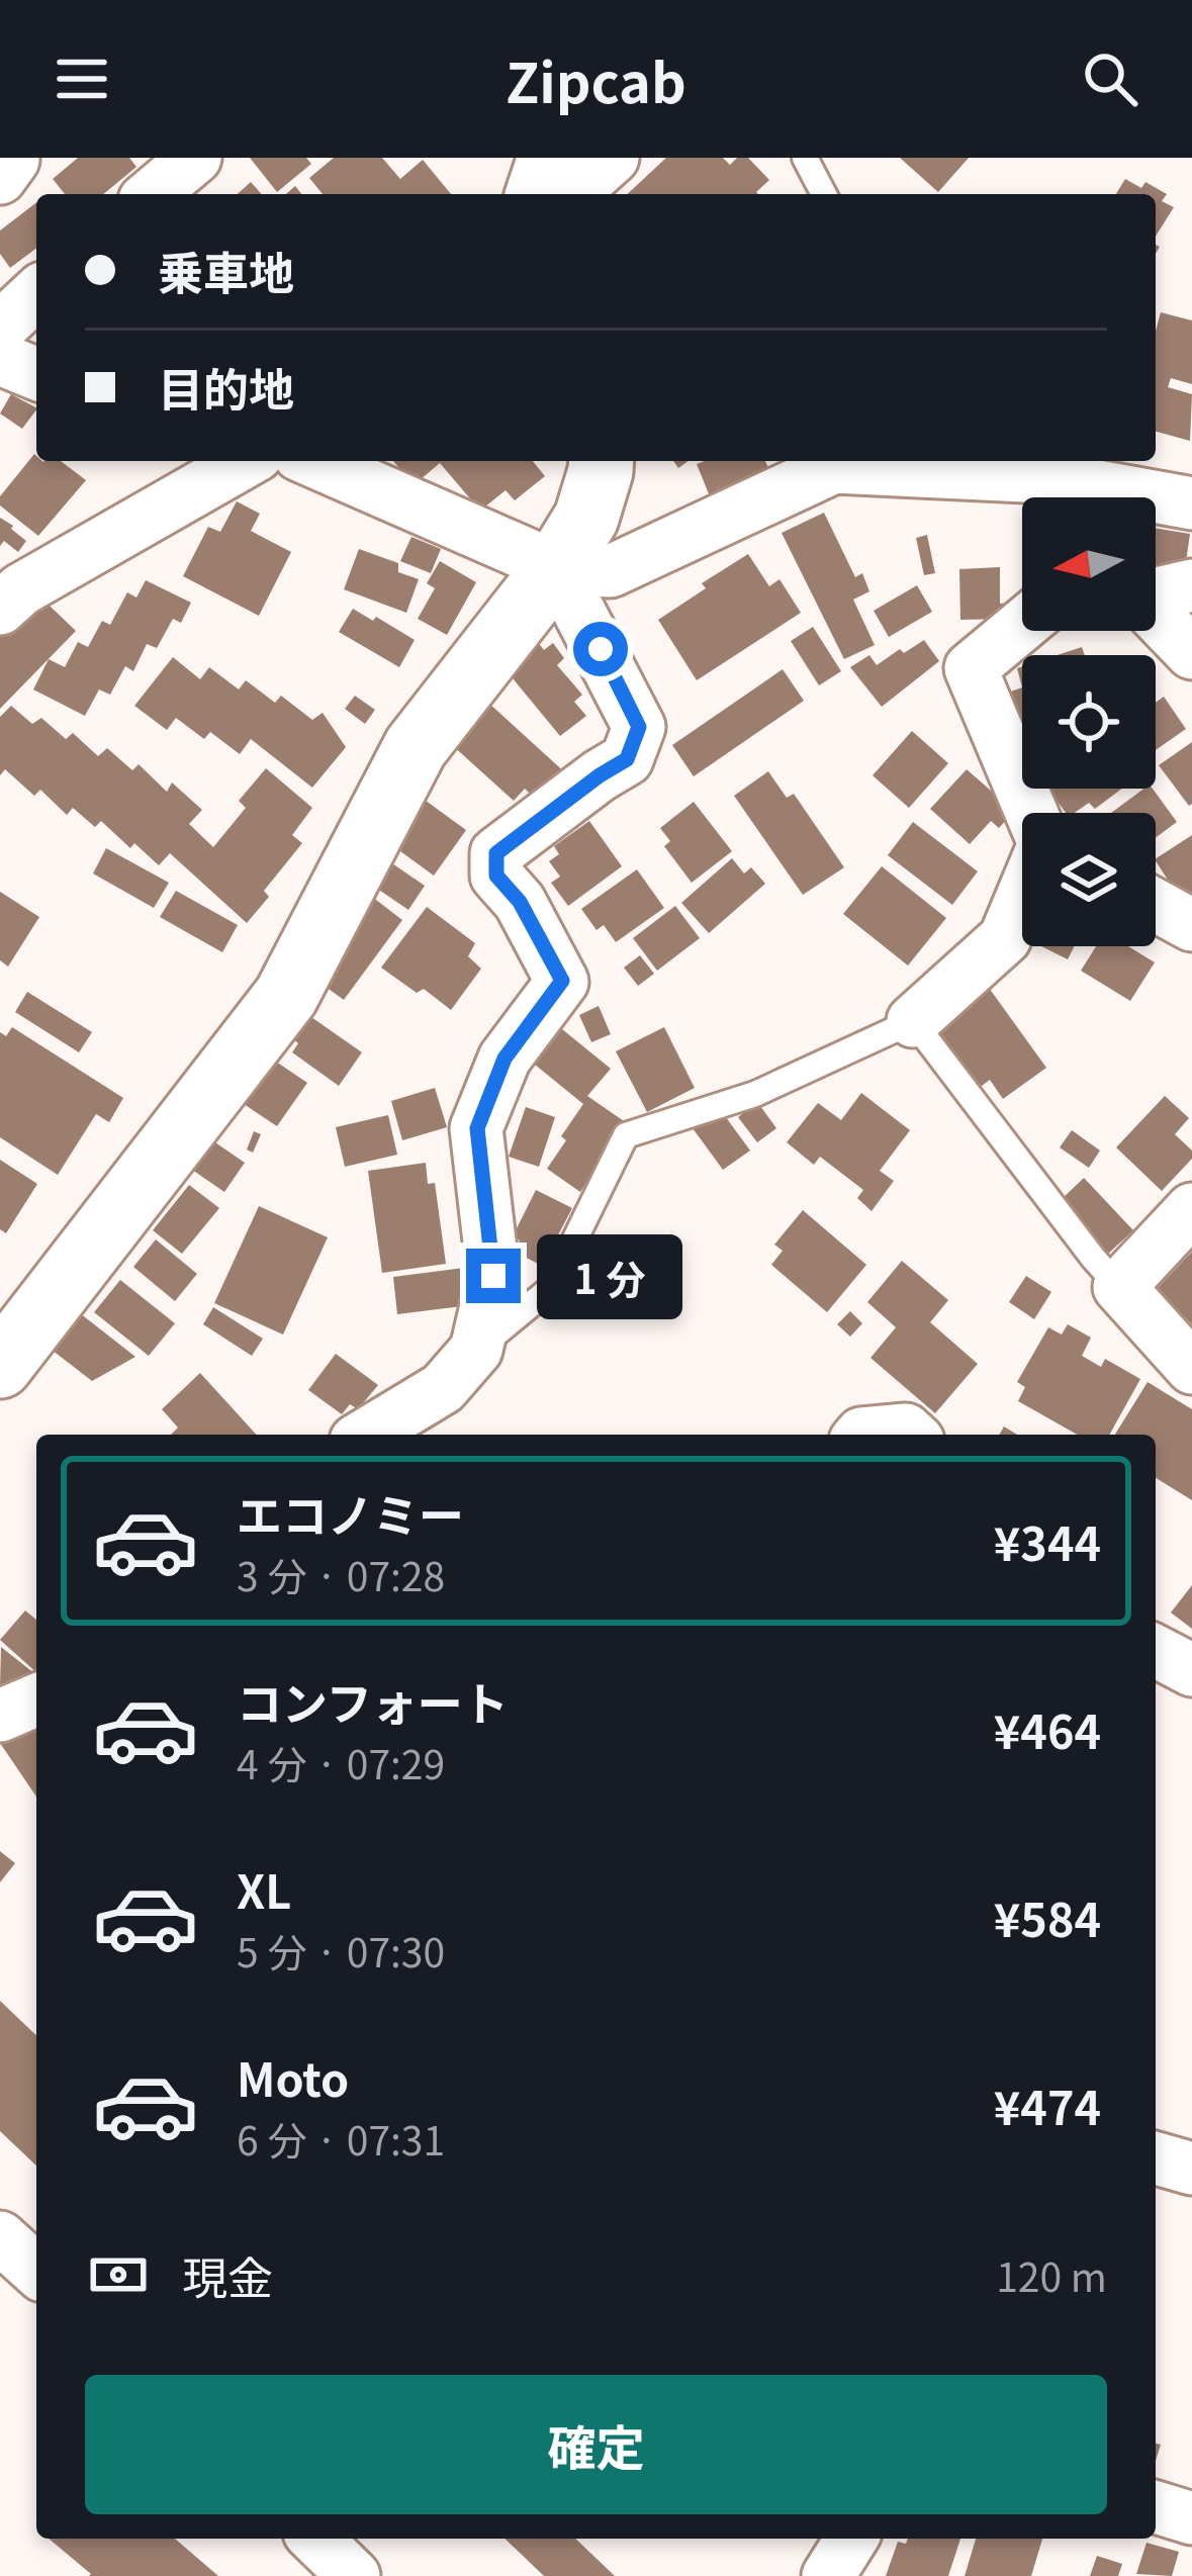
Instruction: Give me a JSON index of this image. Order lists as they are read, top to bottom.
{
  "north": "left",
  "page": {
    "header": "Zipcab",
    "banner": ["乗車地", "目的地"],
    "bubble": "1 分",
    "list": [
      {
        "name": "エコノミー",
        "note": "3 分 · 07:28",
        "value": "¥344"
      },
      {
        "name": "コンフォート",
        "note": "4 分 · 07:29",
        "value": "¥464"
      },
      {
        "name": "XL",
        "note": "5 分 · 07:30",
        "value": "¥584"
      },
      {
        "name": "Moto",
        "note": "6 分 · 07:31",
        "value": "¥474"
      }
    ],
    "pay": ["現金", "120 m"],
    "buttons": "確定"
  }
}
